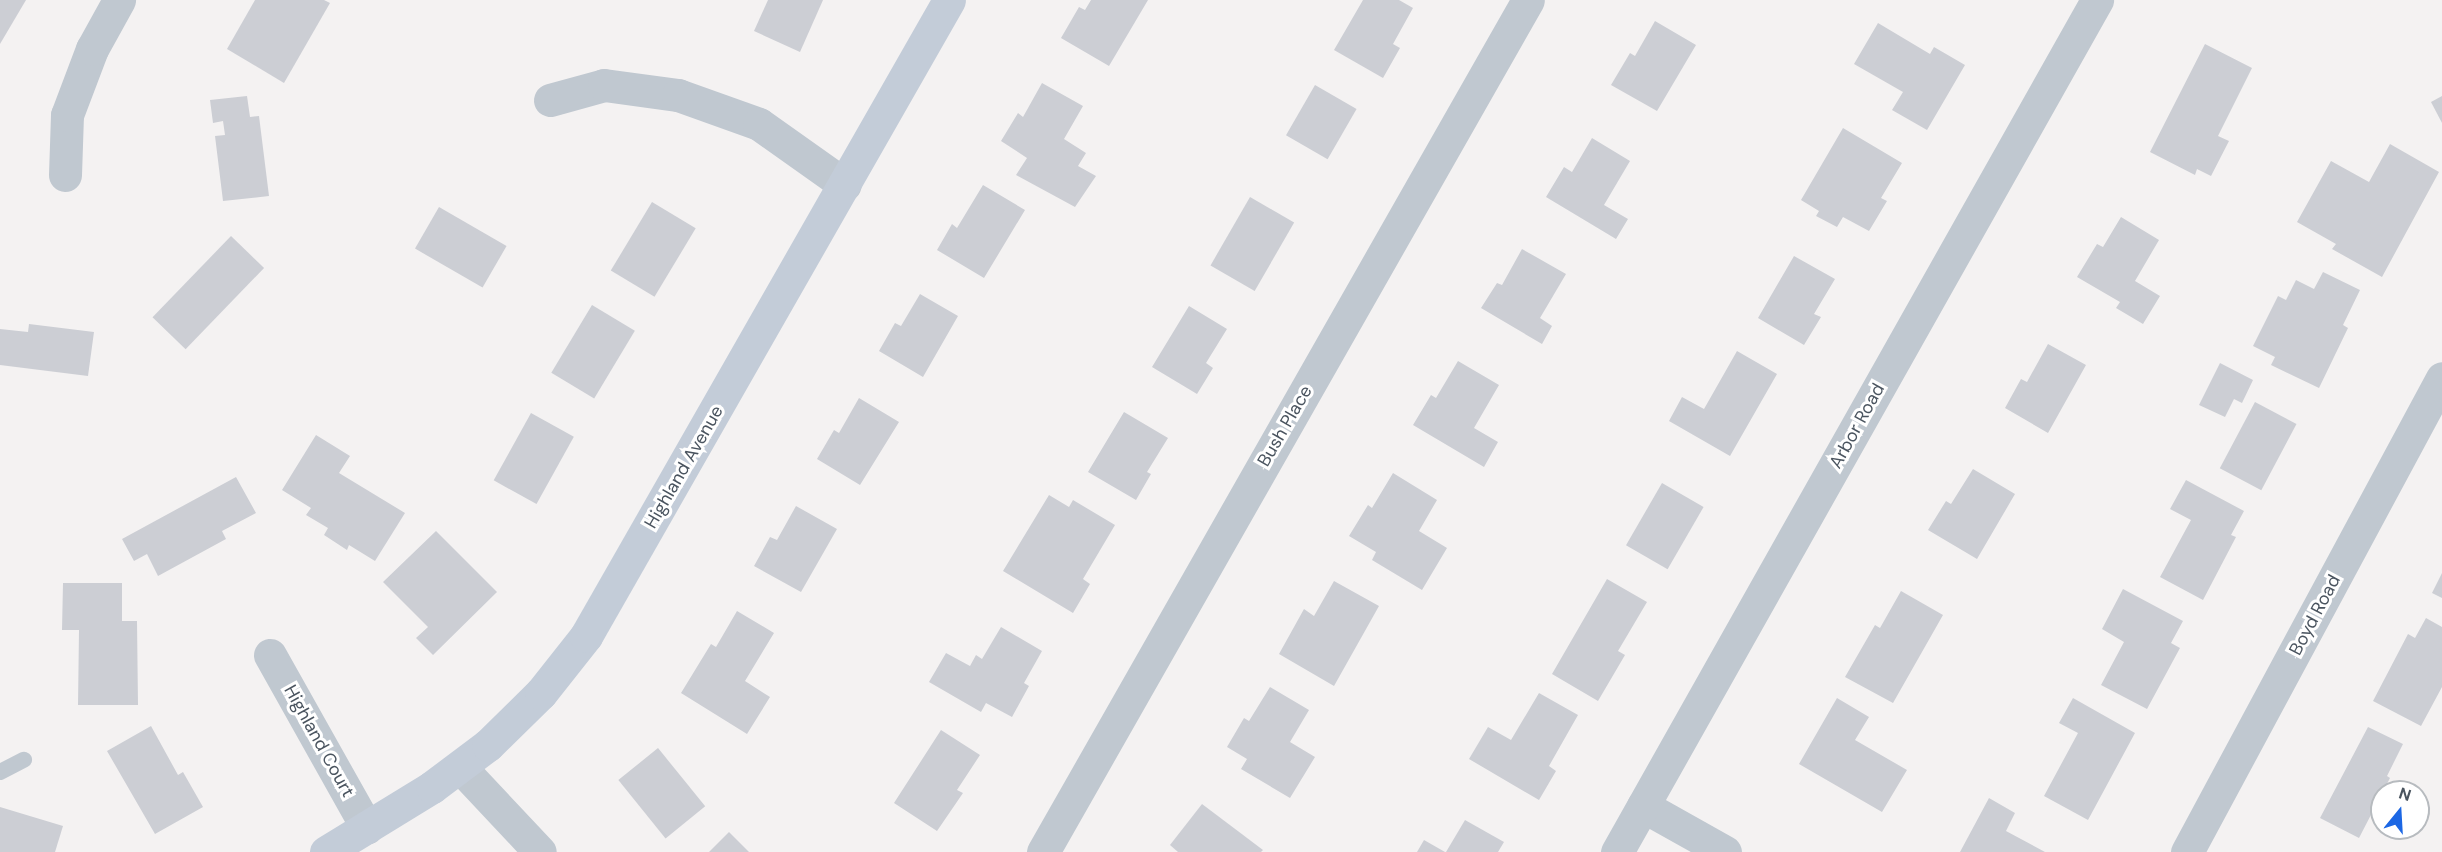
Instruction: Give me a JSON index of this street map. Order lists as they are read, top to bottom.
{
  "streets": {
    "street": [
      "Bush Place",
      "Arbor Road",
      "Highland Avenue",
      "Boyd Road",
      "Highland Court"
    ]
  },
  "crossings": [
    ["Highland Avenue", "Highland Court"]
  ],
  "north": "top"
}
